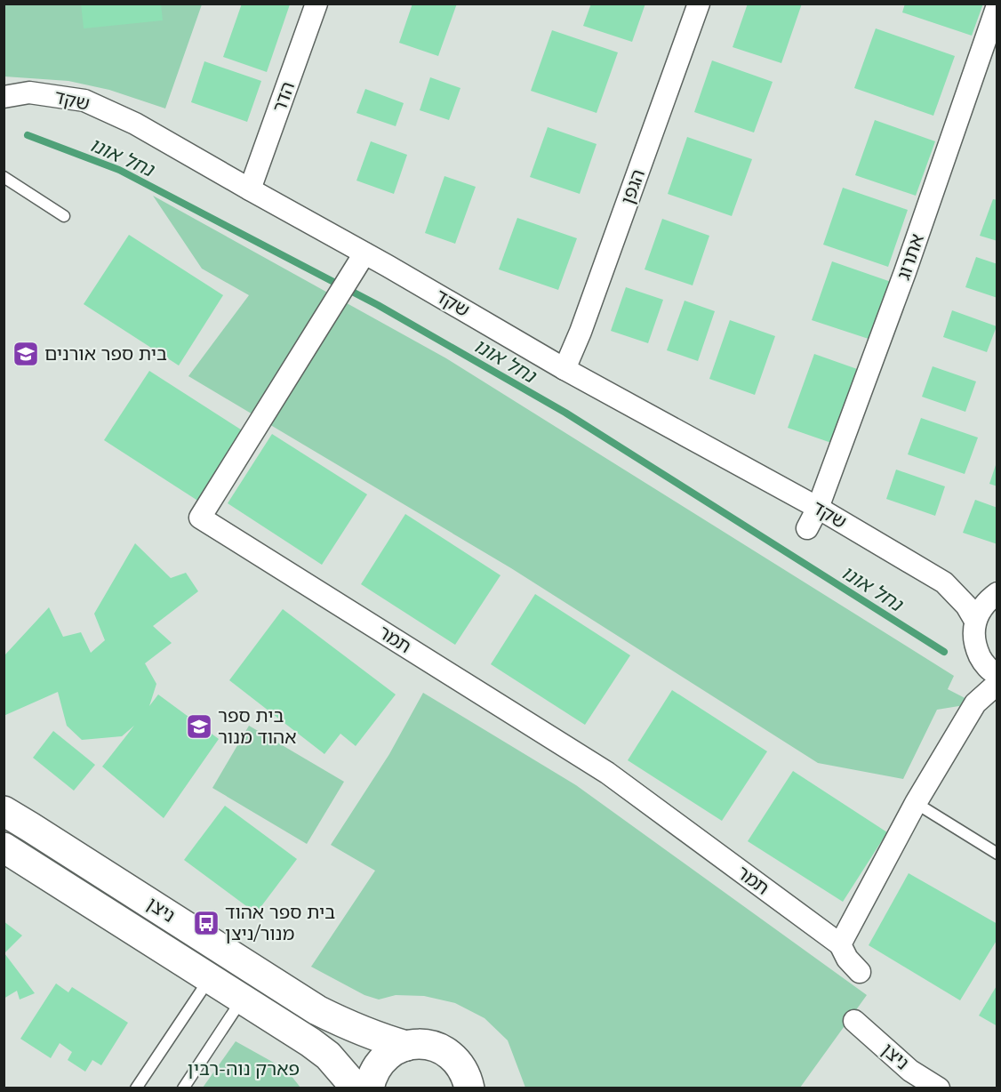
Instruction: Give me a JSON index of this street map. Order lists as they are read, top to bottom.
{
  "streets": {
    "street": [
      "הדר",
      "שקד",
      "הגפן",
      "אתרוג",
      "תמר",
      "ניצן"
    ]
  },
  "crossings": [
    ["הדר", "שקד"],
    ["שקד", "הגפן"],
    ["שקד", "אתרוג"],
    ["שקד", "תמר"]
  ],
  "water": ["נחל אונו"],
  "parks": ["פארק נוה-רבין"],
  "places": {
    "school or university": ["בית ספר אורנים", "בית ספר אהוד מנור"],
    "bus stop": ["בית ספר אהוד מנור/ניצן"]
  }
}
